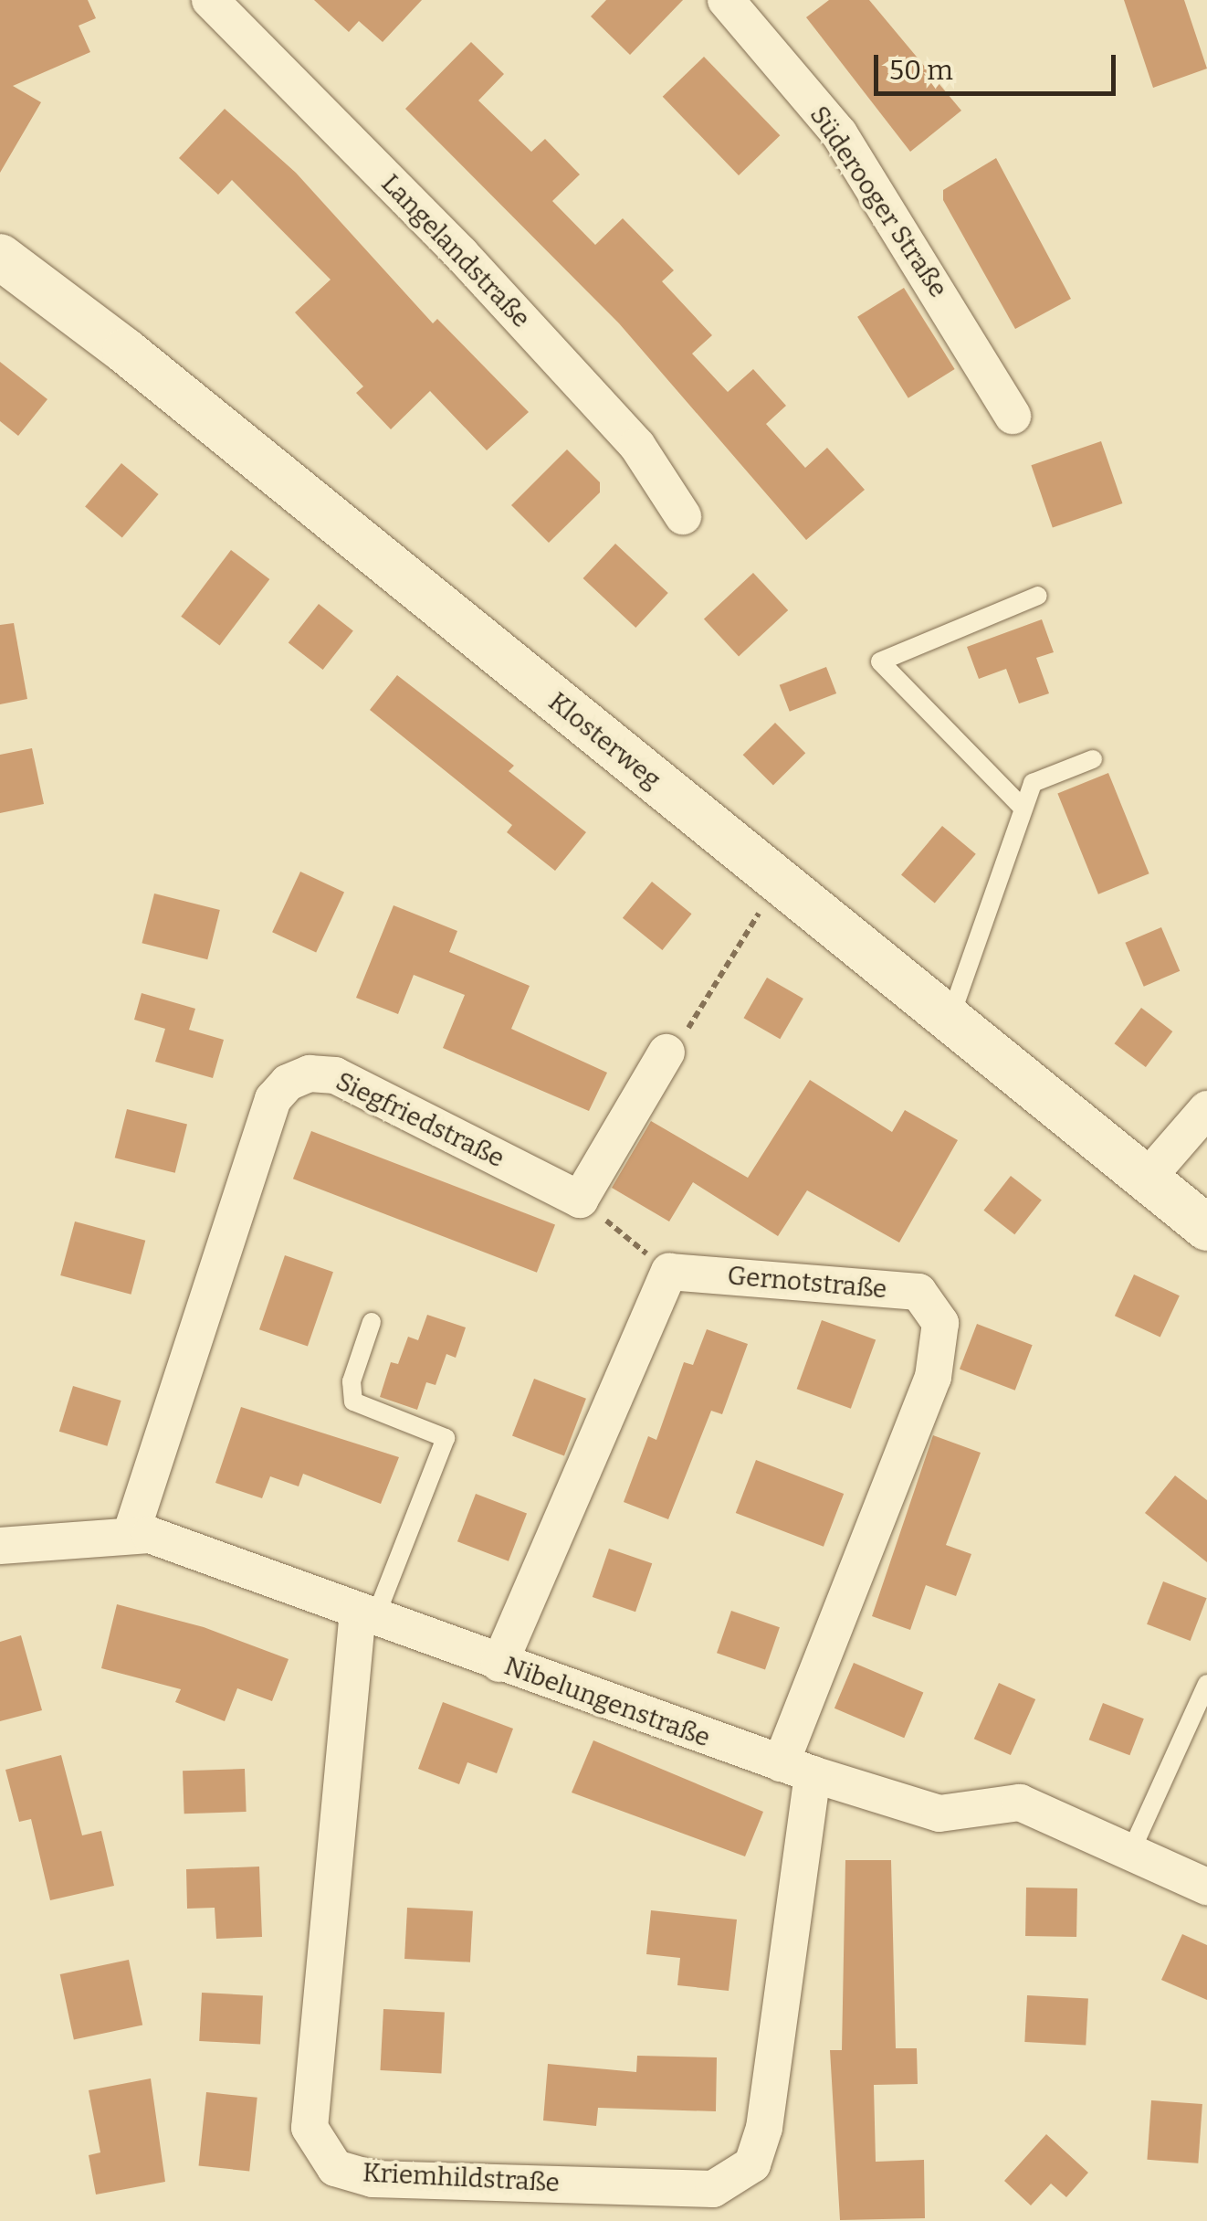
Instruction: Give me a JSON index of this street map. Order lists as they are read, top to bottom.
{
  "streets": {
    "street": [
      "Süderooger Straße",
      "Langelandstraße",
      "Klosterweg",
      "Siegfriedstraße",
      "Gernotstraße",
      "Nibelungenstraße",
      "Kriemhildstraße"
    ]
  },
  "crossings": [
    ["Siegfriedstraße", "Nibelungenstraße"],
    ["Gernotstraße", "Nibelungenstraße"],
    ["Gernotstraße", "Kriemhildstraße"],
    ["Nibelungenstraße", "Kriemhildstraße"]
  ],
  "scale_bar": "50 m"
}
